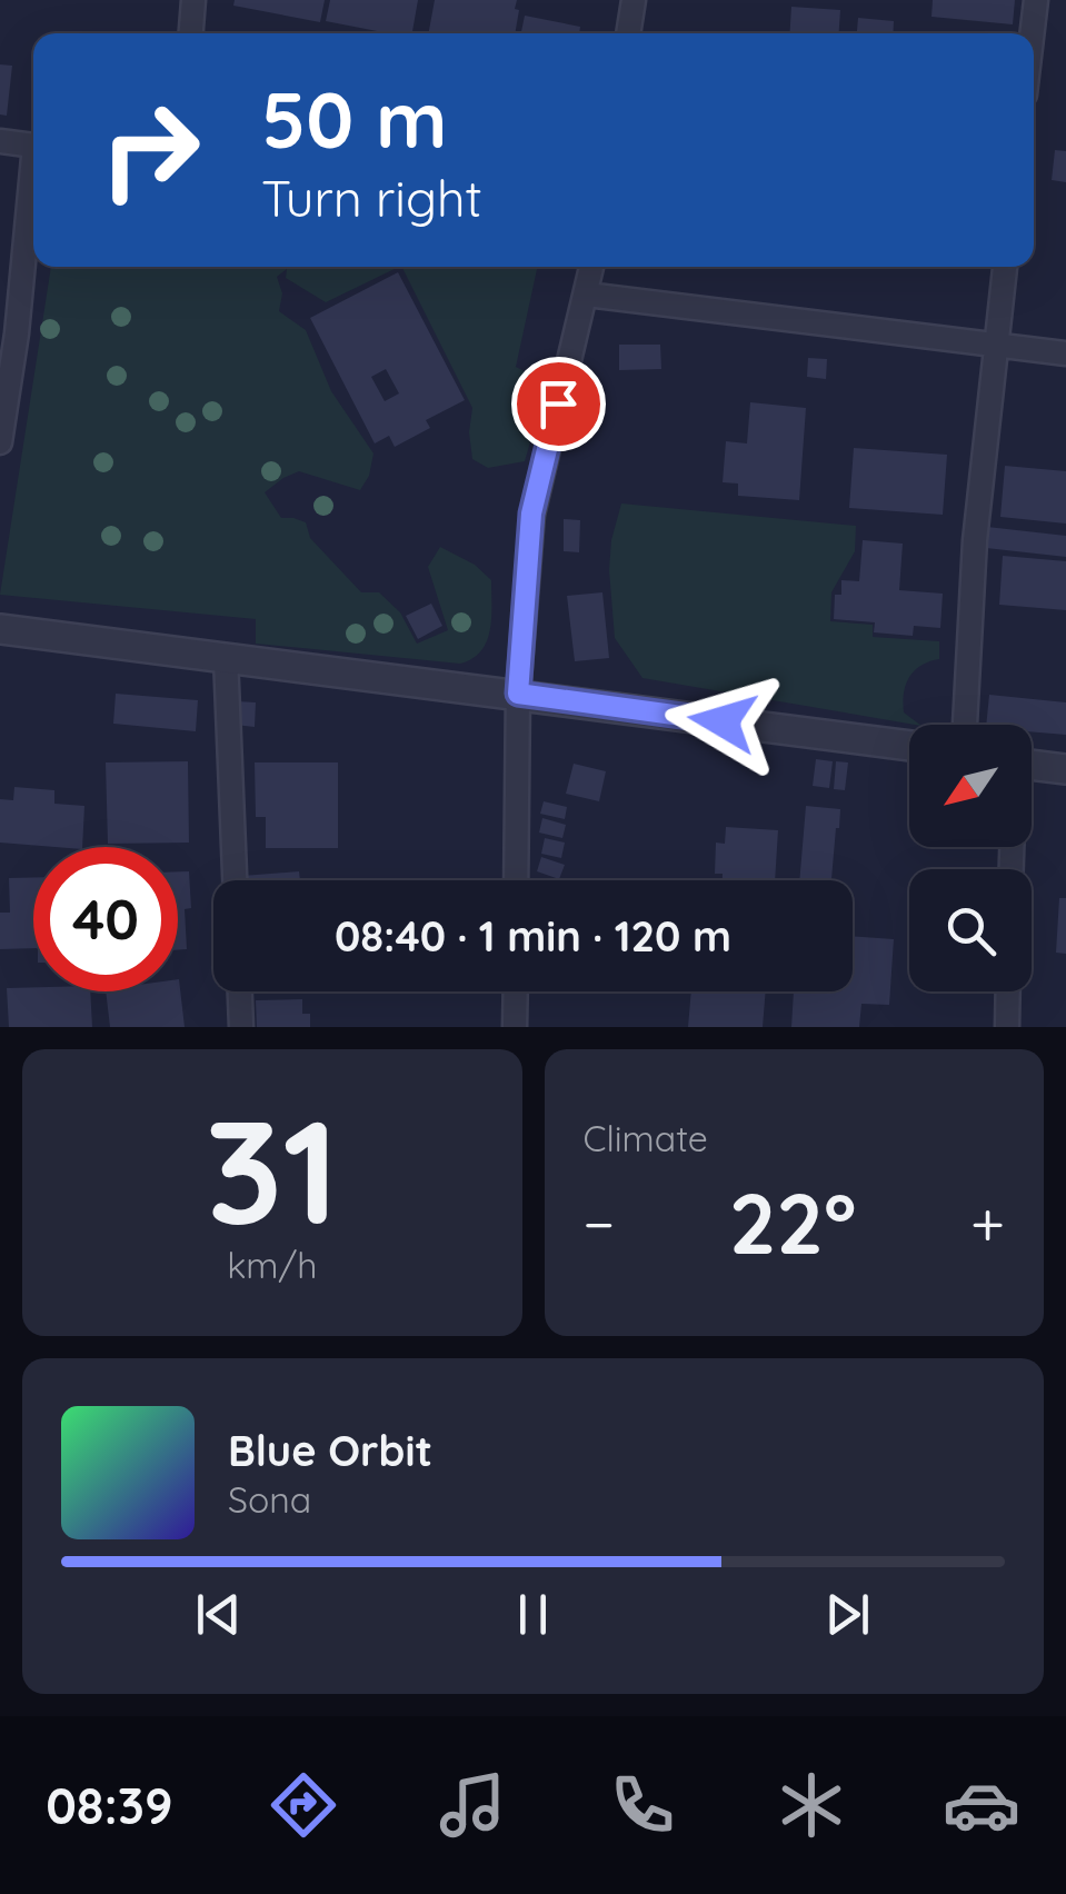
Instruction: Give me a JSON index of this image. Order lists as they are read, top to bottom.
{
  "north": "bottom left",
  "page": {
    "turn": ["50 m", "Turn right"],
    "limit": "40",
    "trip": "08:40 · 1 min · 120 m",
    "tile": [
      ["31", "km/h"],
      "Climate"
    ],
    "heat": ["−", "22°", "+"],
    "song": ["Blue Orbit", "Sona"],
    "tabs": "08:39"
  }
}
